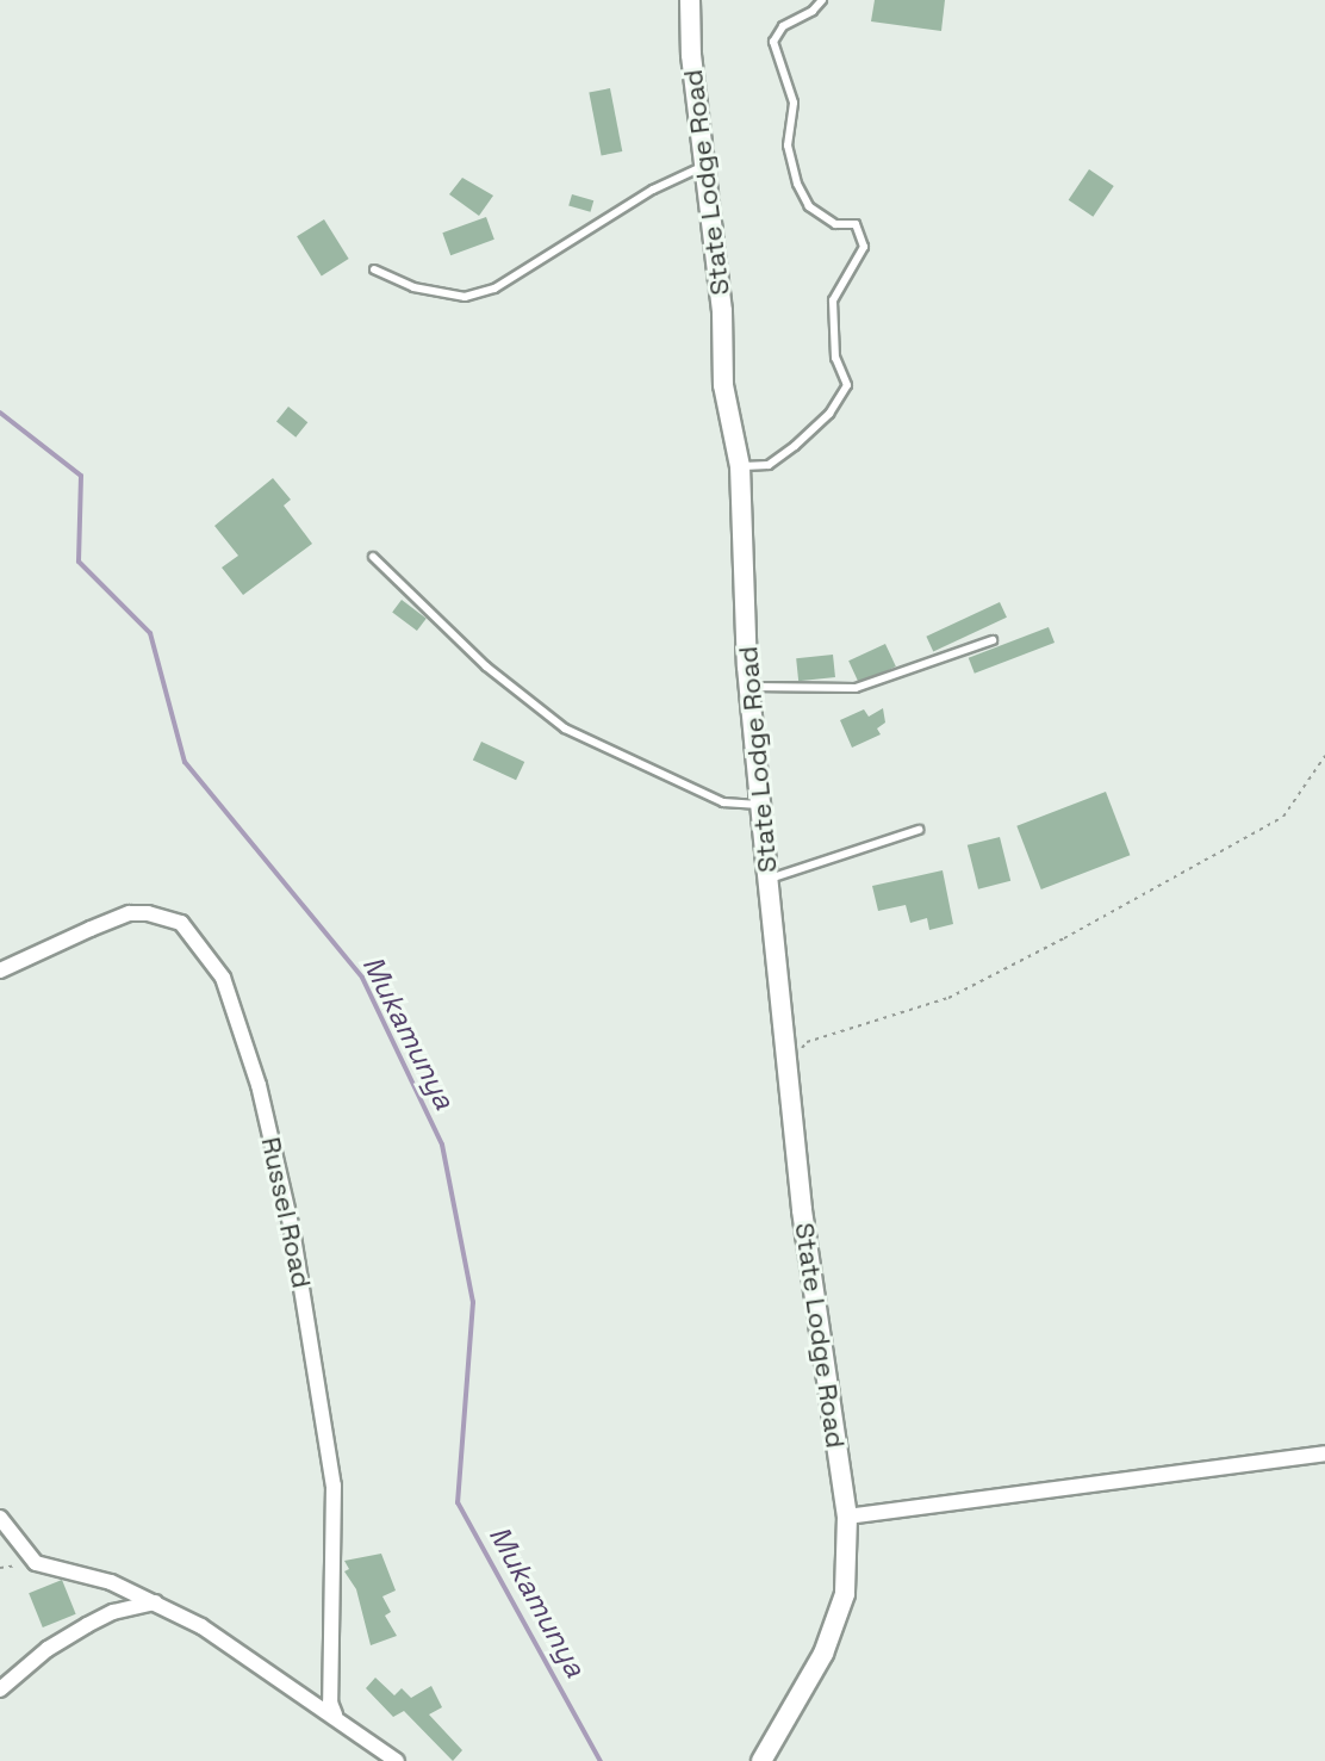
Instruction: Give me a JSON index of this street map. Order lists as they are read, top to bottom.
{
  "streets": {
    "street": ["State Lodge Road", "Russel Road"]
  },
  "water": ["Mukamunya"]
}
